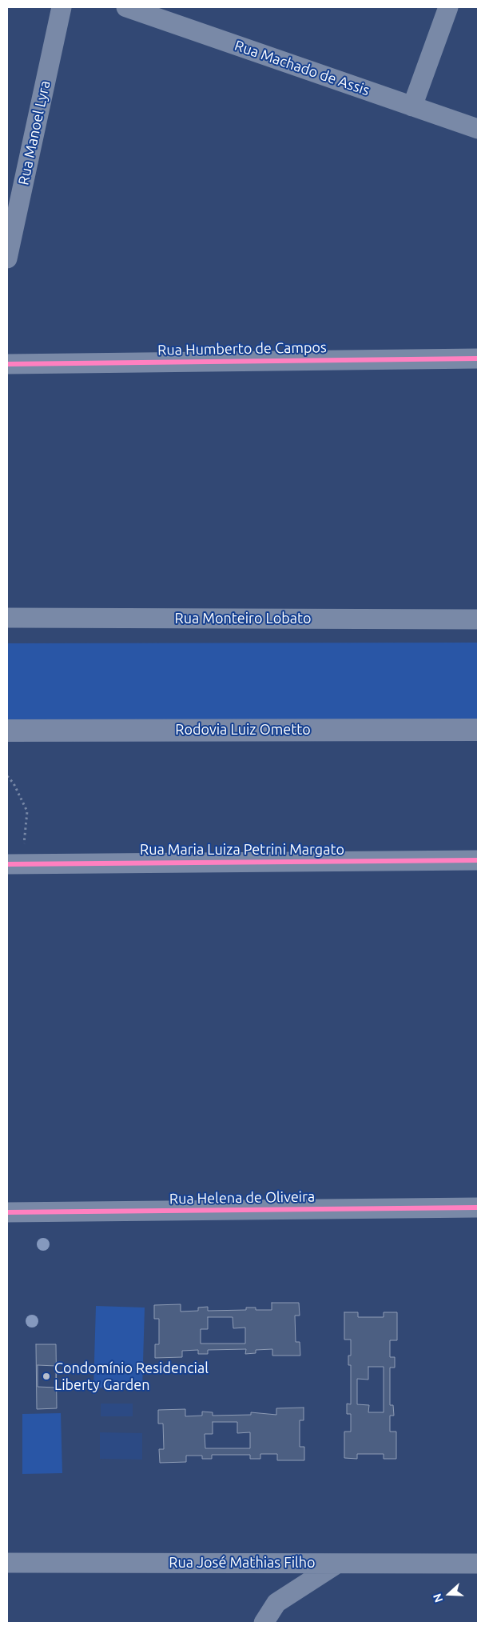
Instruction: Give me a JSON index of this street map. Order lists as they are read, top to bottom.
{
  "streets": {
    "main road": ["Rodovia Luiz Ometto"],
    "street": [
      "Rua Machado de Assis",
      "Rua Manoel Lyra",
      "Rua Humberto de Campos",
      "Rua Monteiro Lobato",
      "Rua Maria Luiza Petrini Margato",
      "Rua Helena de Oliveira",
      "Rua José Mathias Filho"
    ]
  },
  "places": ["Condomínio Residencial Liberty Garden"],
  "north": "left"
}
